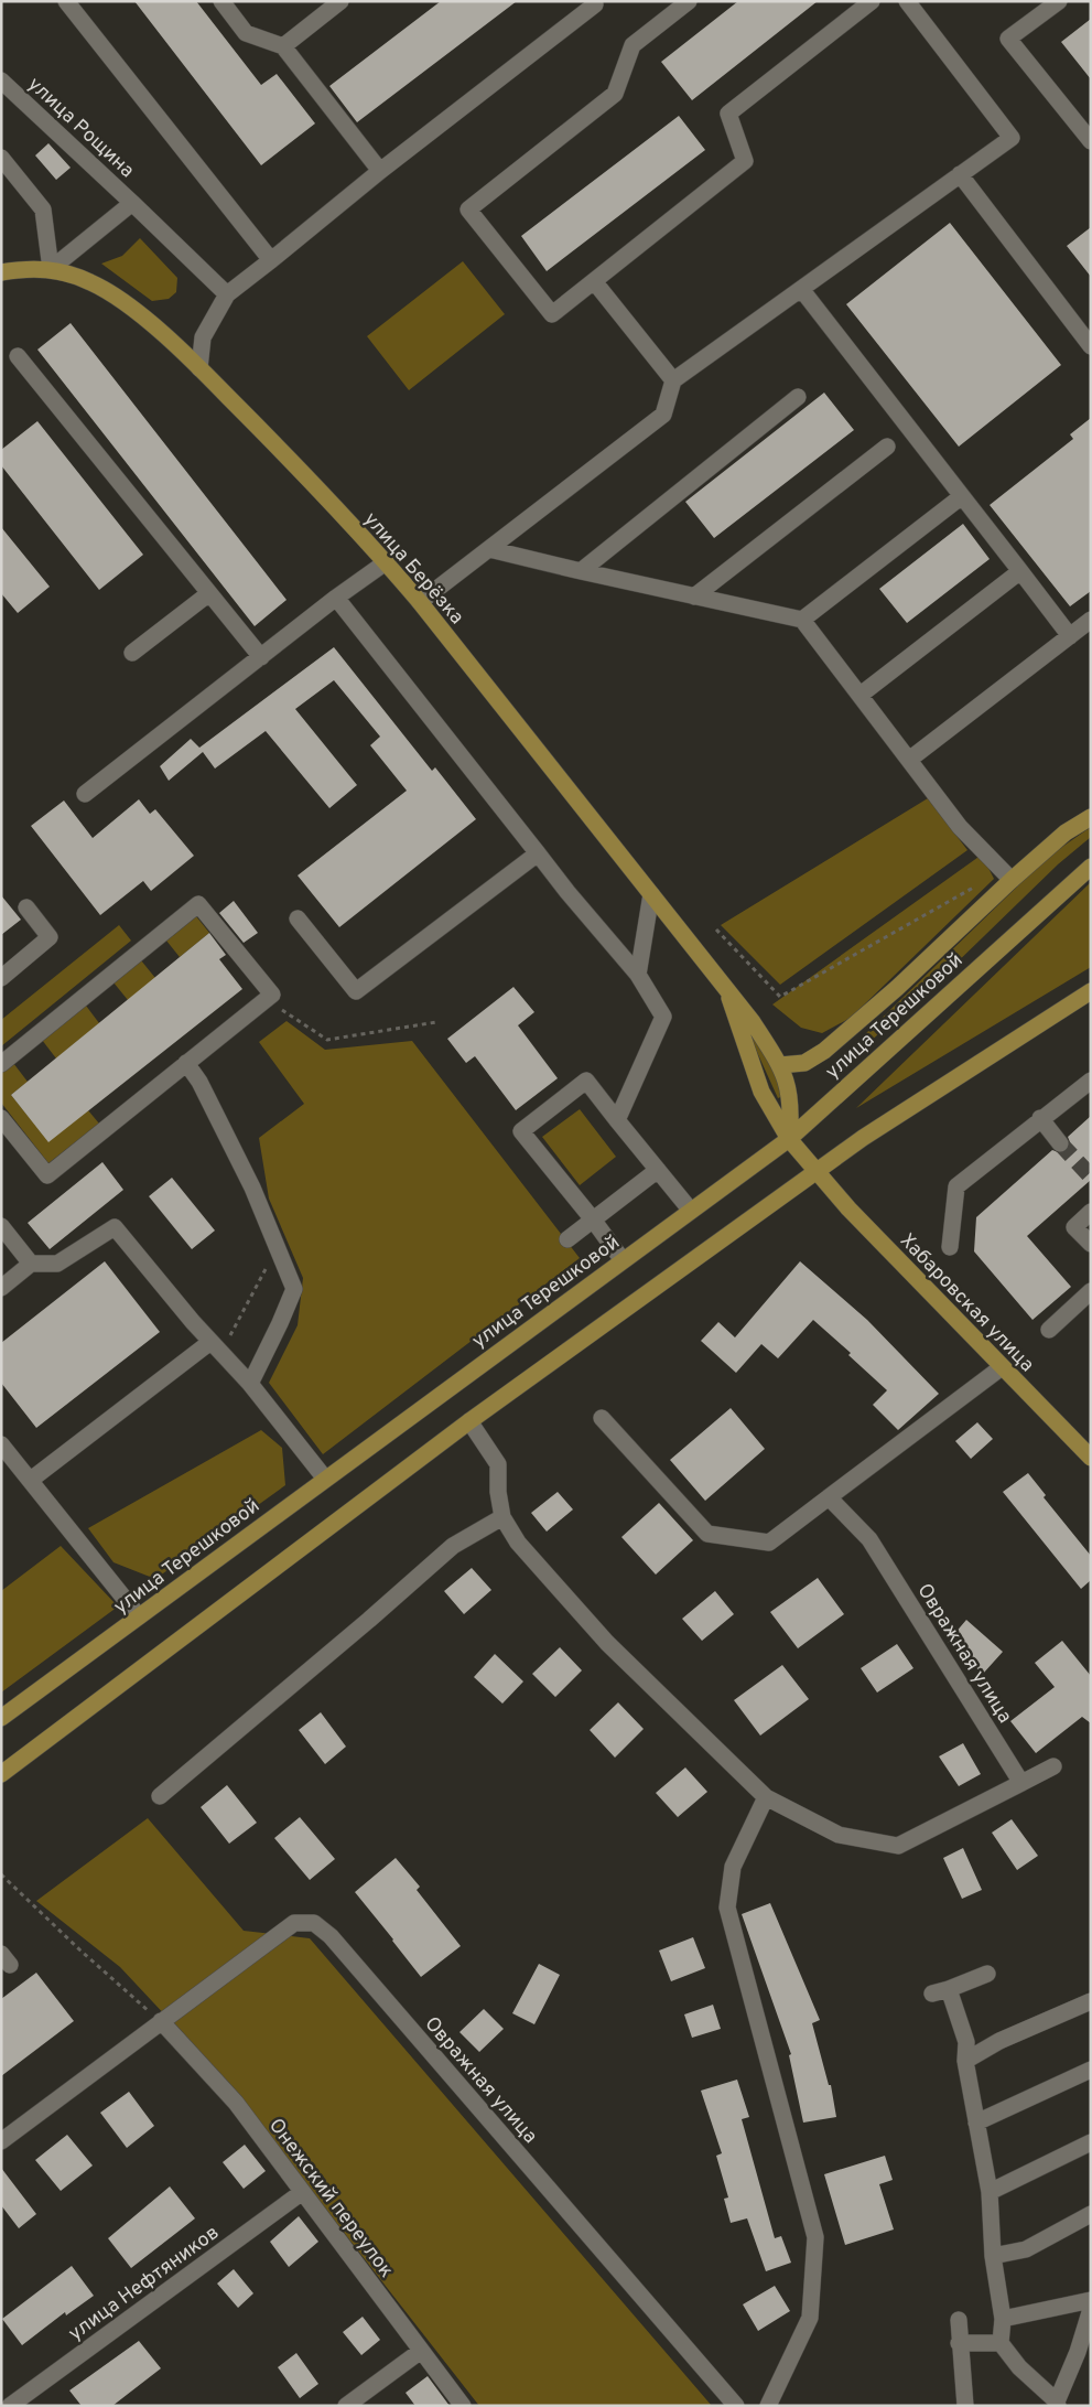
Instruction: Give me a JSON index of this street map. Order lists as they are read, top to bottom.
{
  "streets": {
    "main road": ["улица Берёзка", "улица Терешковой", "Хабаровская улица"],
    "street": [
      "улица Рощина",
      "Овражная улица",
      "Онежский переулок",
      "улица Нефтяников"
    ]
  },
  "crossings": [
    ["улица Берёзка", "улица Терешковой"],
    ["улица Берёзка", "Хабаровская улица"],
    ["Овражная улица", "Онежский переулок"],
    ["Онежский переулок", "улица Нефтяников"]
  ]
}
